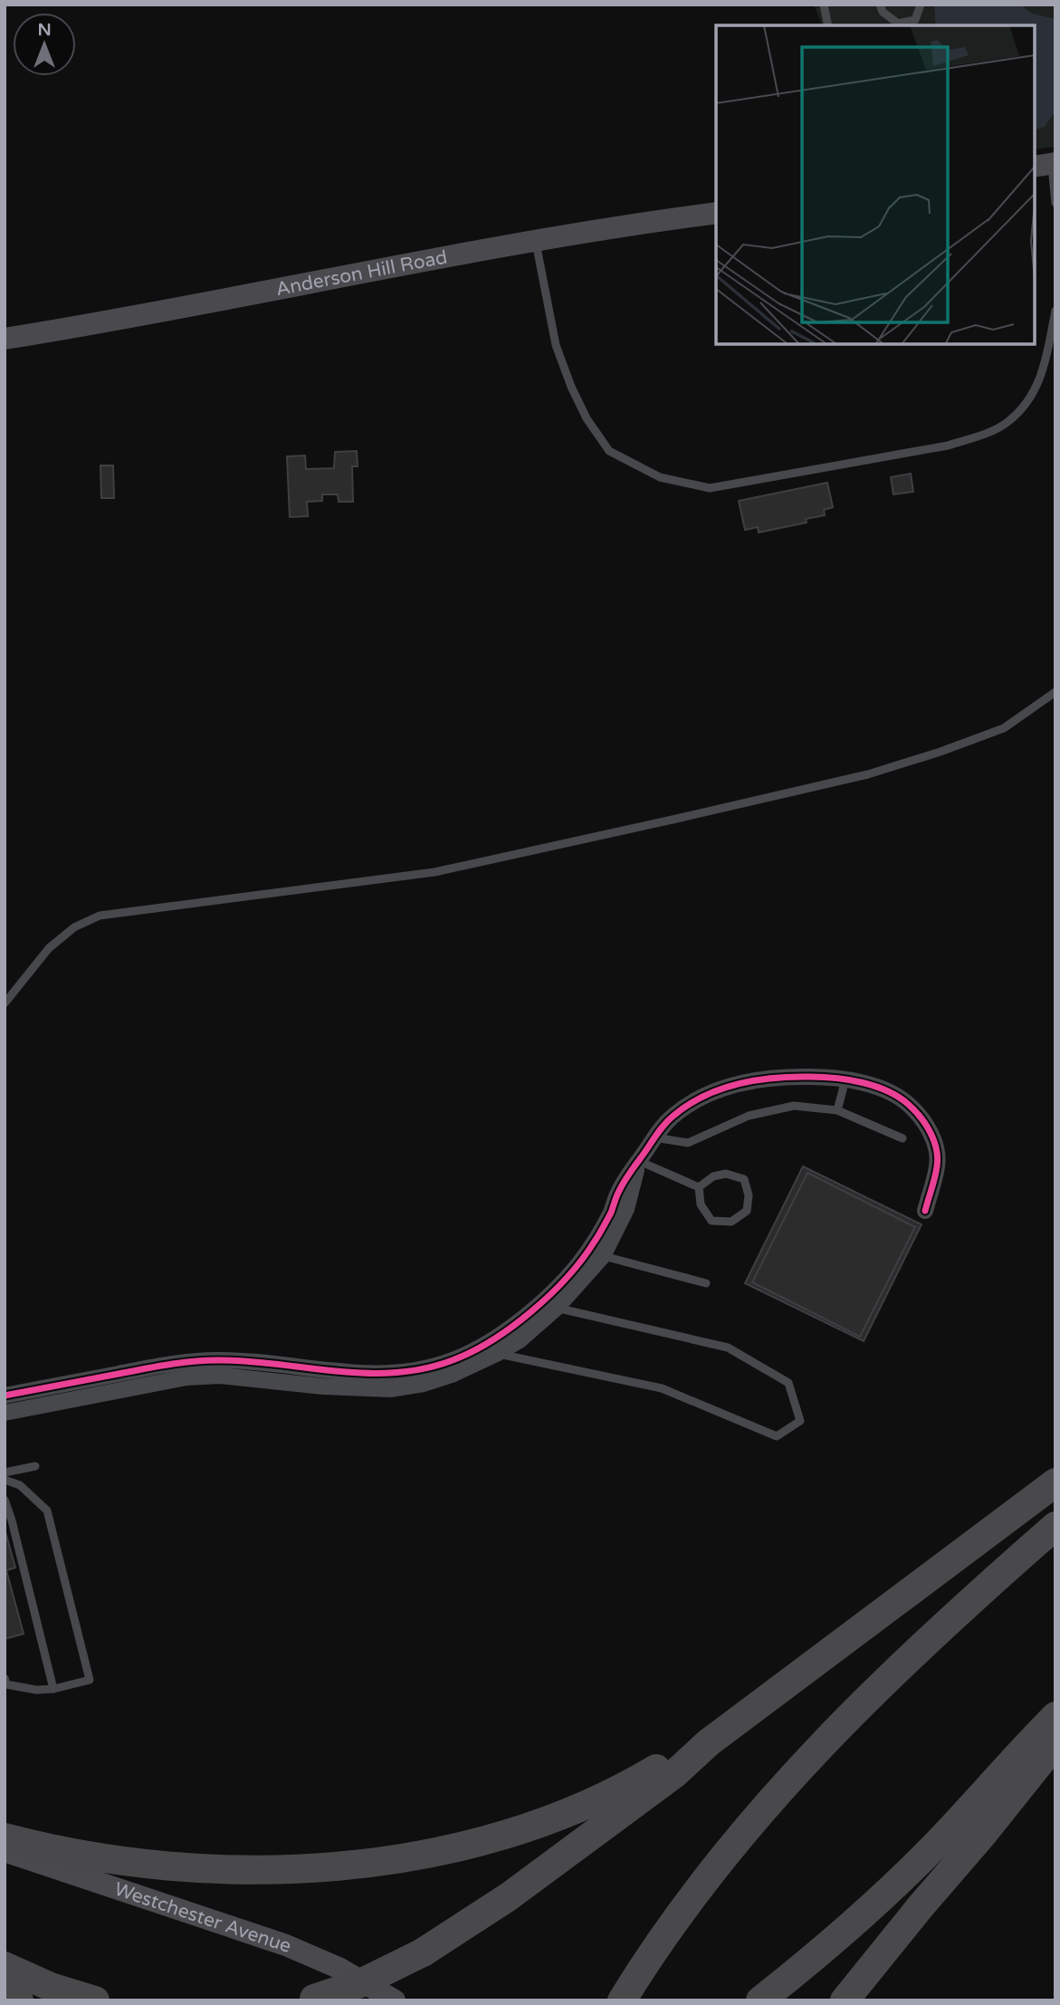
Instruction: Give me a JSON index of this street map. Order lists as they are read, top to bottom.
{
  "streets": {
    "main road": ["Anderson Hill Road", "Westchester Avenue"]
  },
  "north": "top"
}
